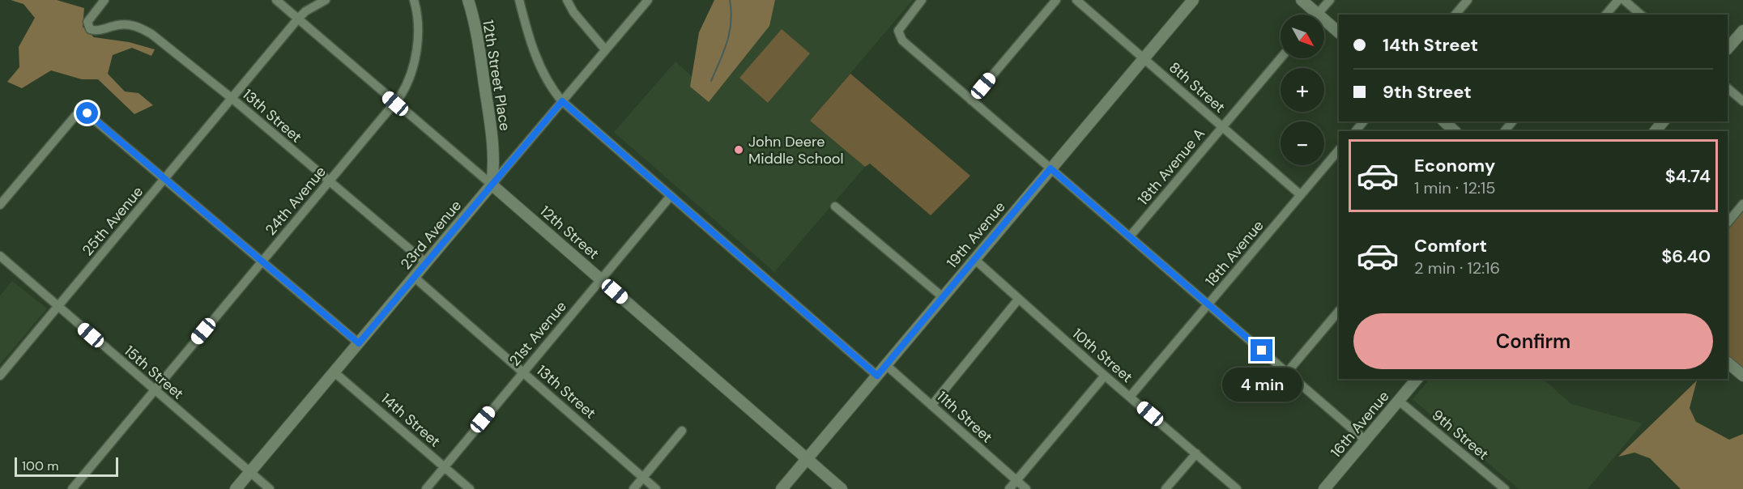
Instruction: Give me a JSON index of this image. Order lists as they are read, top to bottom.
{
  "streets": {
    "street": [
      "12th Street Place",
      "8th Street",
      "13th Street",
      "18th Avenue A",
      "24th Avenue",
      "25th Avenue",
      "12th Street",
      "23rd Avenue",
      "19th Avenue",
      "18th Avenue",
      "21st Avenue",
      "10th Street",
      "15th Street",
      "11th Street",
      "14th Street",
      "16th Avenue",
      "9th Street"
    ]
  },
  "crossings": [
    ["12th Street Place", "12th Street"],
    ["12th Street Place", "23rd Avenue"],
    ["8th Street", "18th Avenue A"],
    ["8th Street", "19th Avenue"],
    ["8th Street", "18th Avenue"],
    ["13th Street", "24th Avenue"],
    ["13th Street", "25th Avenue"],
    ["13th Street", "23rd Avenue"],
    ["13th Street", "21st Avenue"],
    ["24th Avenue", "12th Street"],
    ["24th Avenue", "15th Street"],
    ["25th Avenue", "12th Street"],
    ["25th Avenue", "15th Street"],
    ["12th Street", "23rd Avenue"],
    ["12th Street", "19th Avenue"],
    ["12th Street", "21st Avenue"],
    ["23rd Avenue", "15th Street"],
    ["23rd Avenue", "14th Street"],
    ["19th Avenue", "10th Street"],
    ["19th Avenue", "11th Street"],
    ["18th Avenue", "10th Street"],
    ["21st Avenue", "14th Street"],
    ["16th Avenue", "9th Street"]
  ],
  "places": ["John Deere Middle School"],
  "scale_bar": "100 m",
  "north": "bottom right",
  "page": {
    "map_buttons": ["+", "−"],
    "banner": ["14th Street", "9th Street"],
    "list": [
      {
        "name": "Economy",
        "note": "1 min · 12:15",
        "value": "$4.74"
      },
      {
        "name": "Comfort",
        "note": "2 min · 12:16",
        "value": "$6.40"
      }
    ],
    "buttons": "Confirm",
    "bubble": "4 min",
    "scale": "100 m"
  }
}
